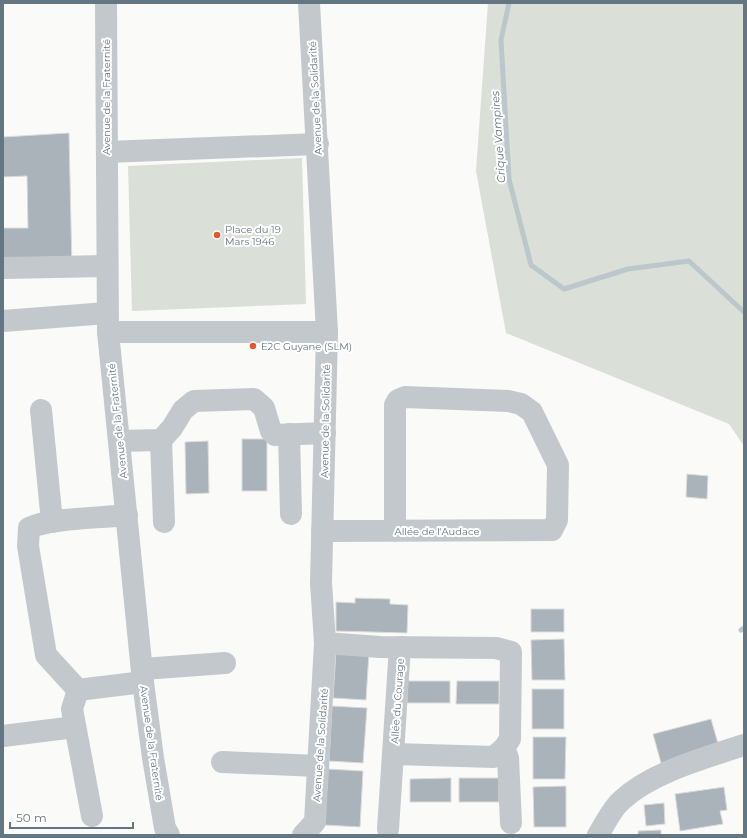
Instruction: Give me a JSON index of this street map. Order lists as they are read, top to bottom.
{
  "streets": {
    "street": [
      "Avenue de la Fraternité",
      "Avenue de la Solidarité",
      "Allée de l'Audace",
      "Allée du Courage"
    ]
  },
  "crossings": [
    ["Avenue de la Solidarité", "Allée de l'Audace"],
    ["Avenue de la Solidarité", "Allée du Courage"]
  ],
  "water": ["Crique Vampires"],
  "places": ["Place du 19 Mars 1946", "E2C Guyane (SLM)"],
  "scale_bar": "50 m"
}
